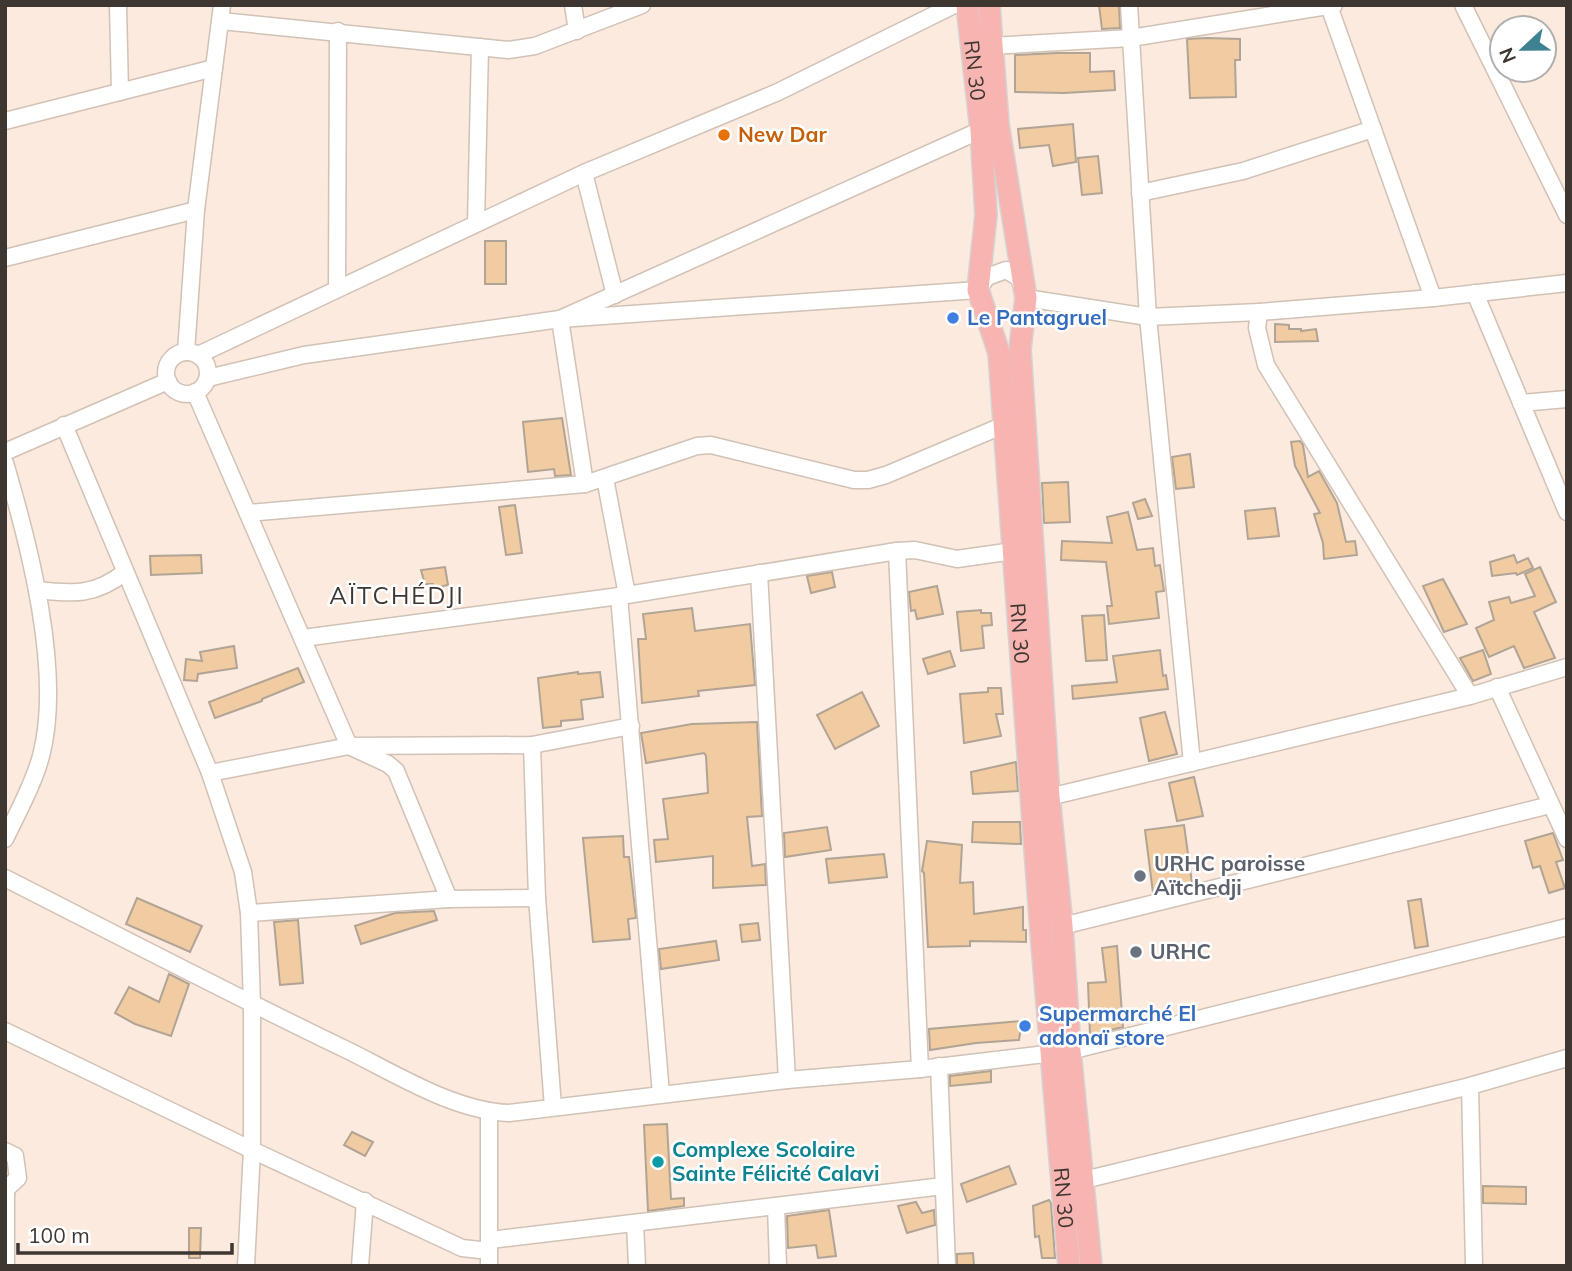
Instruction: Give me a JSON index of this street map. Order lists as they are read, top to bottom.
{
  "streets": {
    "main road": ["RN 30"]
  },
  "districts": ["AÏTCHÉDJI"],
  "places": [
    "New Dar",
    "Le Pantagruel",
    "URHC paroisse Aïtchedji",
    "URHC",
    "Supermarché El adonaï store",
    "Complexe Scolaire Sainte Félicité Calavi"
  ],
  "scale_bar": "100 m",
  "north": "left"
}
